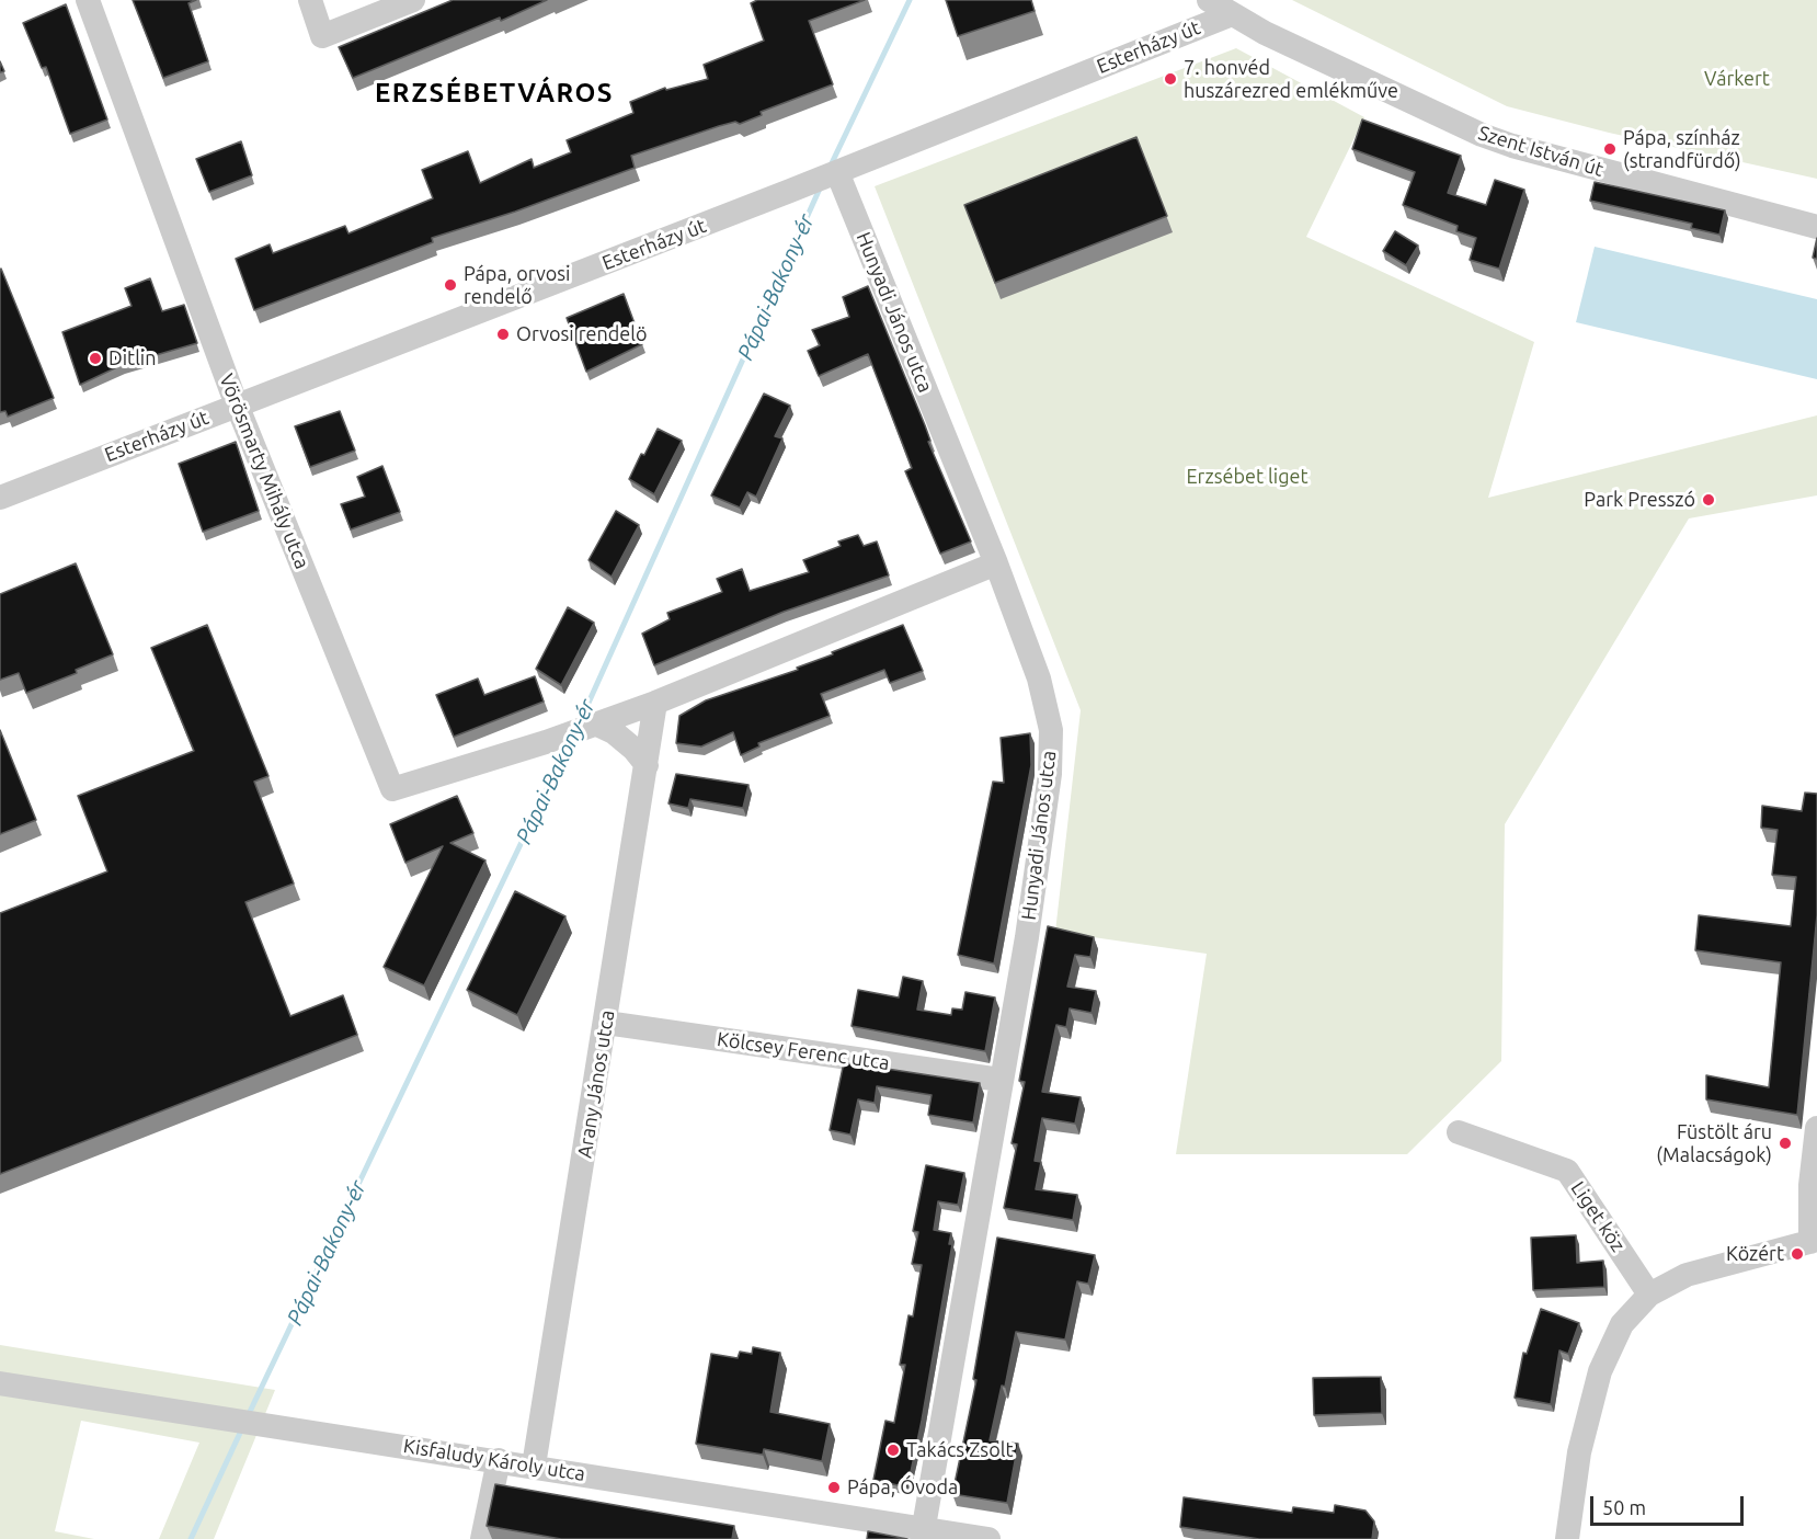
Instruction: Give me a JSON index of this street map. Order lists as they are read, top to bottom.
{
  "streets": {
    "street": [
      "Esterházy út",
      "Szent István út",
      "Hunyadi János utca",
      "Vörösmarty Mihály utca",
      "Kölcsey Ferenc utca",
      "Arany János utca",
      "Liget köz",
      "Kisfaludy Károly utca"
    ]
  },
  "crossings": [
    ["Esterházy út", "Szent István út"],
    ["Esterházy út", "Hunyadi János utca"],
    ["Esterházy út", "Vörösmarty Mihály utca"],
    ["Hunyadi János utca", "Kölcsey Ferenc utca"],
    ["Hunyadi János utca", "Kisfaludy Károly utca"],
    ["Kölcsey Ferenc utca", "Arany János utca"],
    ["Arany János utca", "Kisfaludy Károly utca"]
  ],
  "districts": ["ERZSÉBETVÁROS"],
  "water": ["Pápai-Bakony-ér"],
  "parks": ["Várkert", "Erzsébet liget"],
  "places": [
    "7. honvéd huszárezred emlékműve",
    "Pápa, színház (strandfürdő)",
    "Pápa, orvosi rendelő",
    "Orvosi rendelö",
    "Ditlin",
    "Park Presszó",
    "Füstölt áru (Malacságok)",
    "Közért",
    "Takács Zsolt",
    "Pápa, Óvoda"
  ],
  "scale_bar": "50 m"
}
